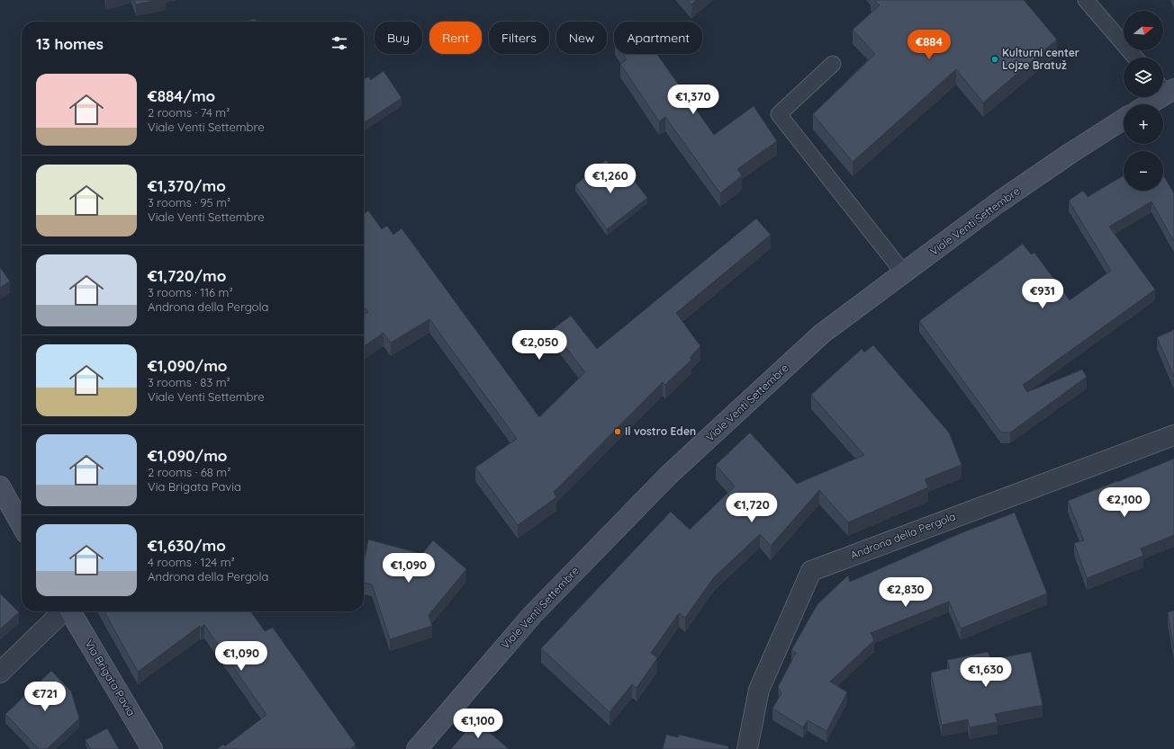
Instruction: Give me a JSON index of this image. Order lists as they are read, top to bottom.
{
  "streets": {
    "main road": ["Viale Venti Settembre", "Via Brigata Pavia"],
    "street": ["Androna della Pergola"]
  },
  "places": ["Kulturni center Lojze Bratuž", "Il vostro Eden"],
  "north": "right",
  "page": {
    "map_buttons": ["+", "−"],
    "chip": [
      "Buy",
      "Rent",
      "Filters",
      "New",
      "Apartment"
    ],
    "heading": "13 homes",
    "price": [
      "€884",
      "€1,370",
      "€1,260",
      "€931",
      "€2,050",
      "€2,100",
      "€1,720",
      "€1,090",
      "€2,830",
      "€1,090",
      "€1,630",
      "€721",
      "€1,100"
    ],
    "list": [
      {
        "name": "€884/mo",
        "note": "2 rooms · 74 m² · Viale Venti Settembre"
      },
      {
        "name": "€1,370/mo",
        "note": "3 rooms · 95 m² · Viale Venti Settembre"
      },
      {
        "name": "€1,720/mo",
        "note": "3 rooms · 116 m² · Androna della Pergola"
      },
      {
        "name": "€1,090/mo",
        "note": "3 rooms · 83 m² · Viale Venti Settembre"
      },
      {
        "name": "€1,090/mo",
        "note": "2 rooms · 68 m² · Via Brigata Pavia"
      },
      {
        "name": "€1,630/mo",
        "note": "4 rooms · 124 m² · Androna della Pergola"
      }
    ]
  }
}
